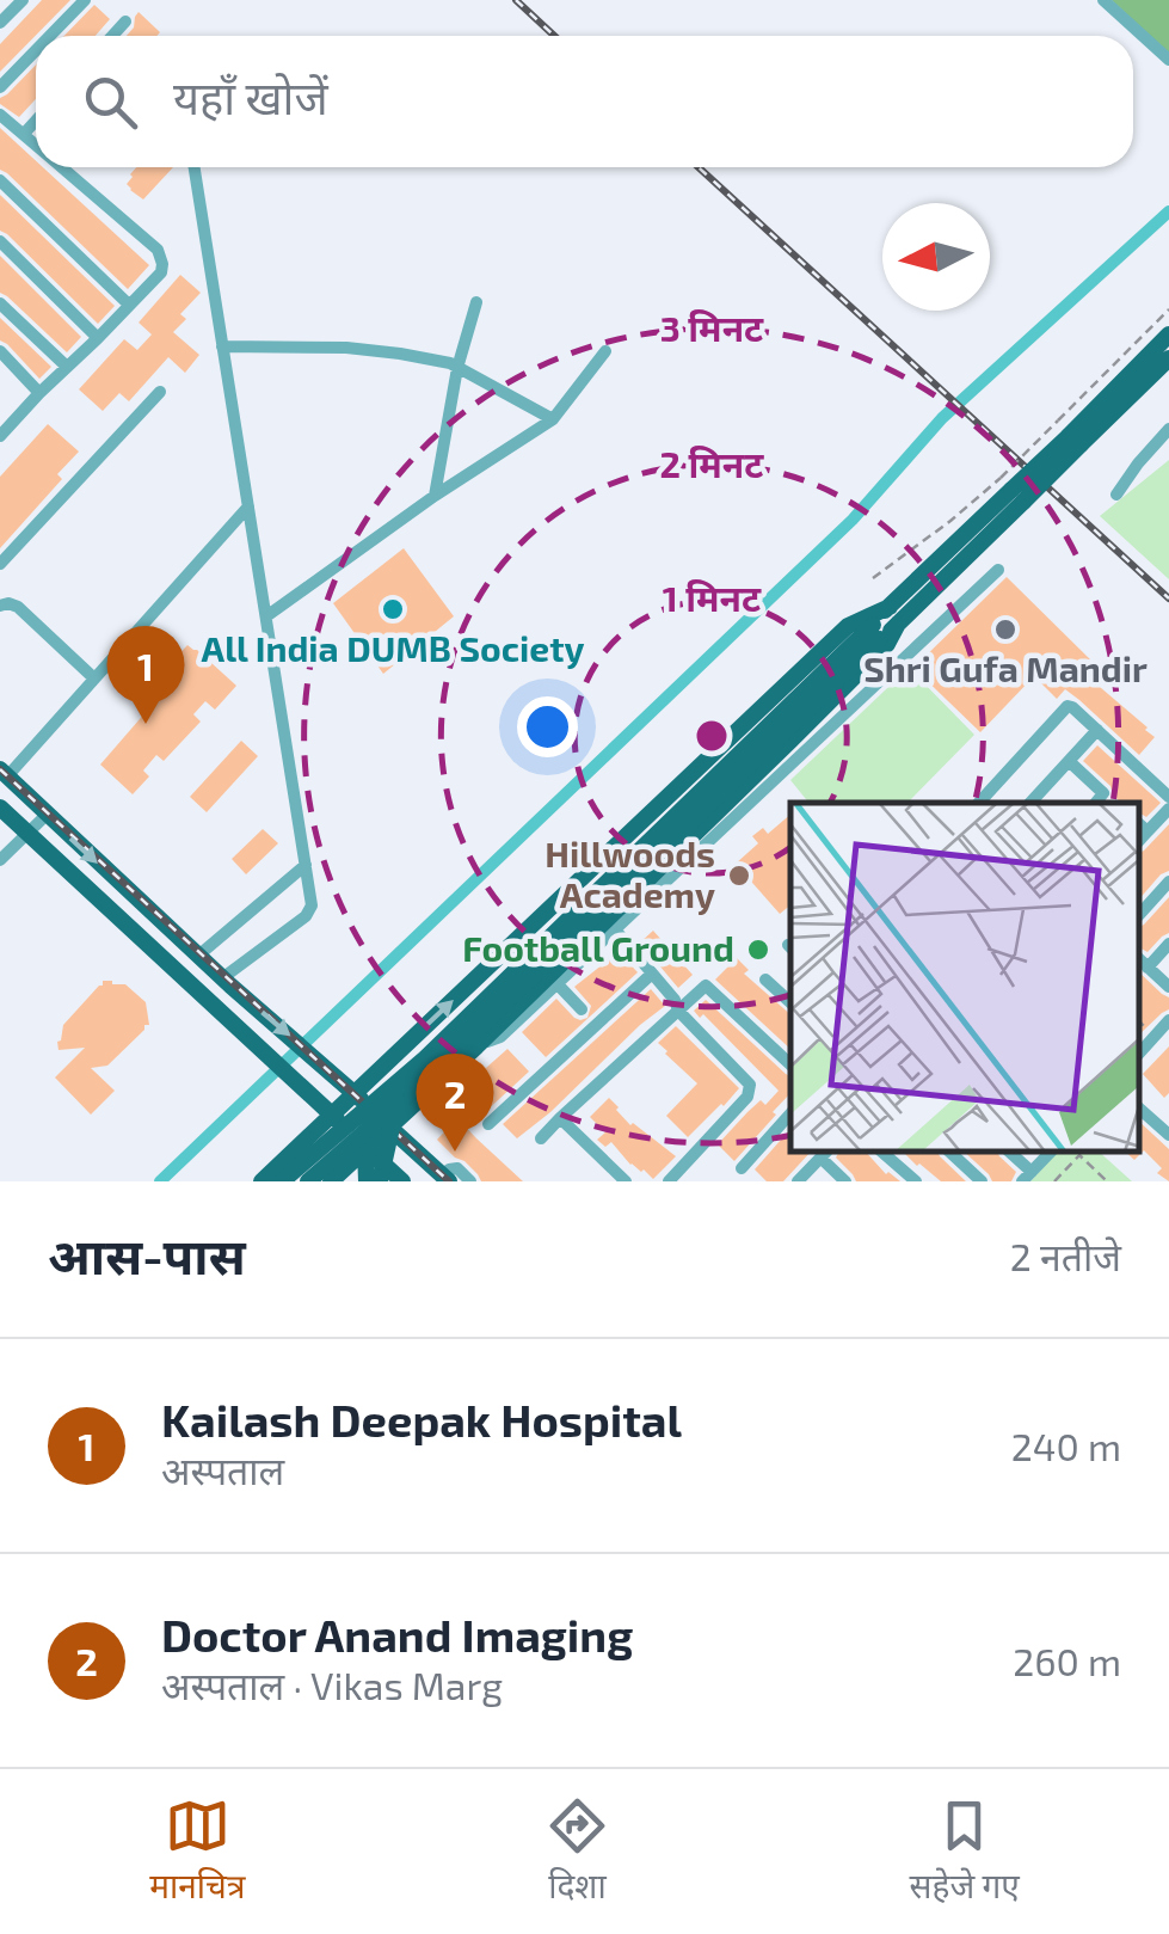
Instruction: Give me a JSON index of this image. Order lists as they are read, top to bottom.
{
  "places": [
    "All India DUMB Society",
    "Shri Gufa Mandir",
    "Hillwoods Academy",
    "Football Ground"
  ],
  "north": "left",
  "page": {
    "search": "यहाँ खोजें",
    "pins": ["1", "2"],
    "heading": ["आस-पास", "2 नतीजे"],
    "list": [
      {
        "mark": "1",
        "name": "Kailash Deepak Hospital",
        "note": "अस्पताल",
        "value": "240 m"
      },
      {
        "mark": "2",
        "name": "Doctor Anand Imaging",
        "note": "अस्पताल · Vikas Marg",
        "value": "260 m"
      }
    ],
    "nav": ["मानचित्र", "दिशा", "सहेजे गए"]
  },
  "rings": ["3 मिनट", "2 मिनट", "1 मिनट"]
}
